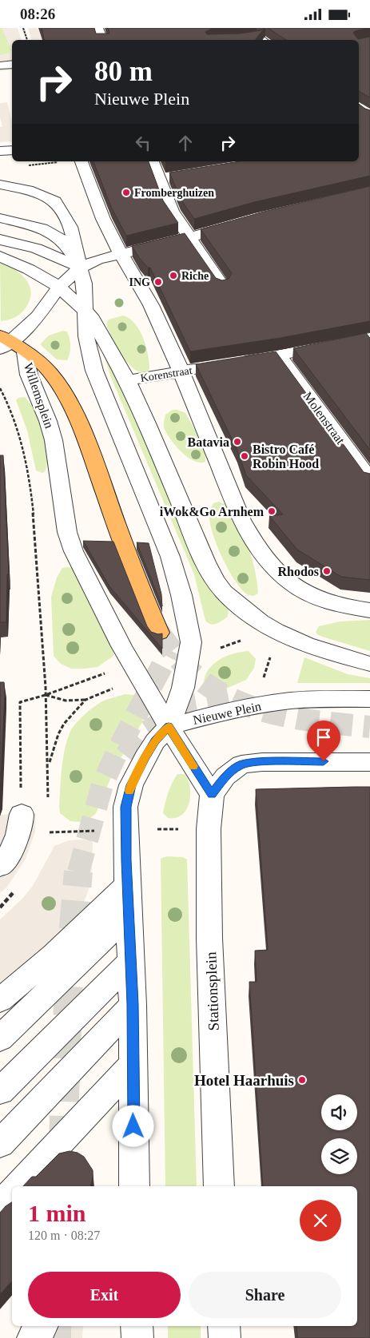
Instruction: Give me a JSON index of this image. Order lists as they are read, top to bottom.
{
  "streets": {
    "main road": ["Willemsplein"],
    "street": [
      "Korenstraat",
      "Molenstraat",
      "Nieuwe Plein",
      "Stationsplein"
    ]
  },
  "crossings": [
    ["Willemsplein", "Nieuwe Plein"]
  ],
  "places": [
    "Fromberghuizen",
    "Riche",
    "ING",
    "Batavia",
    "Bistro Café Robin Hood",
    "iWok&Go Arnhem",
    "Rhodos",
    "Hotel Haarhuis"
  ],
  "page": {
    "status": "08:26",
    "turn": ["80 m", "Nieuwe Plein"],
    "heading": ["1 min", "120 m · 08:27"],
    "buttons": ["Exit", "Share"]
  }
}
